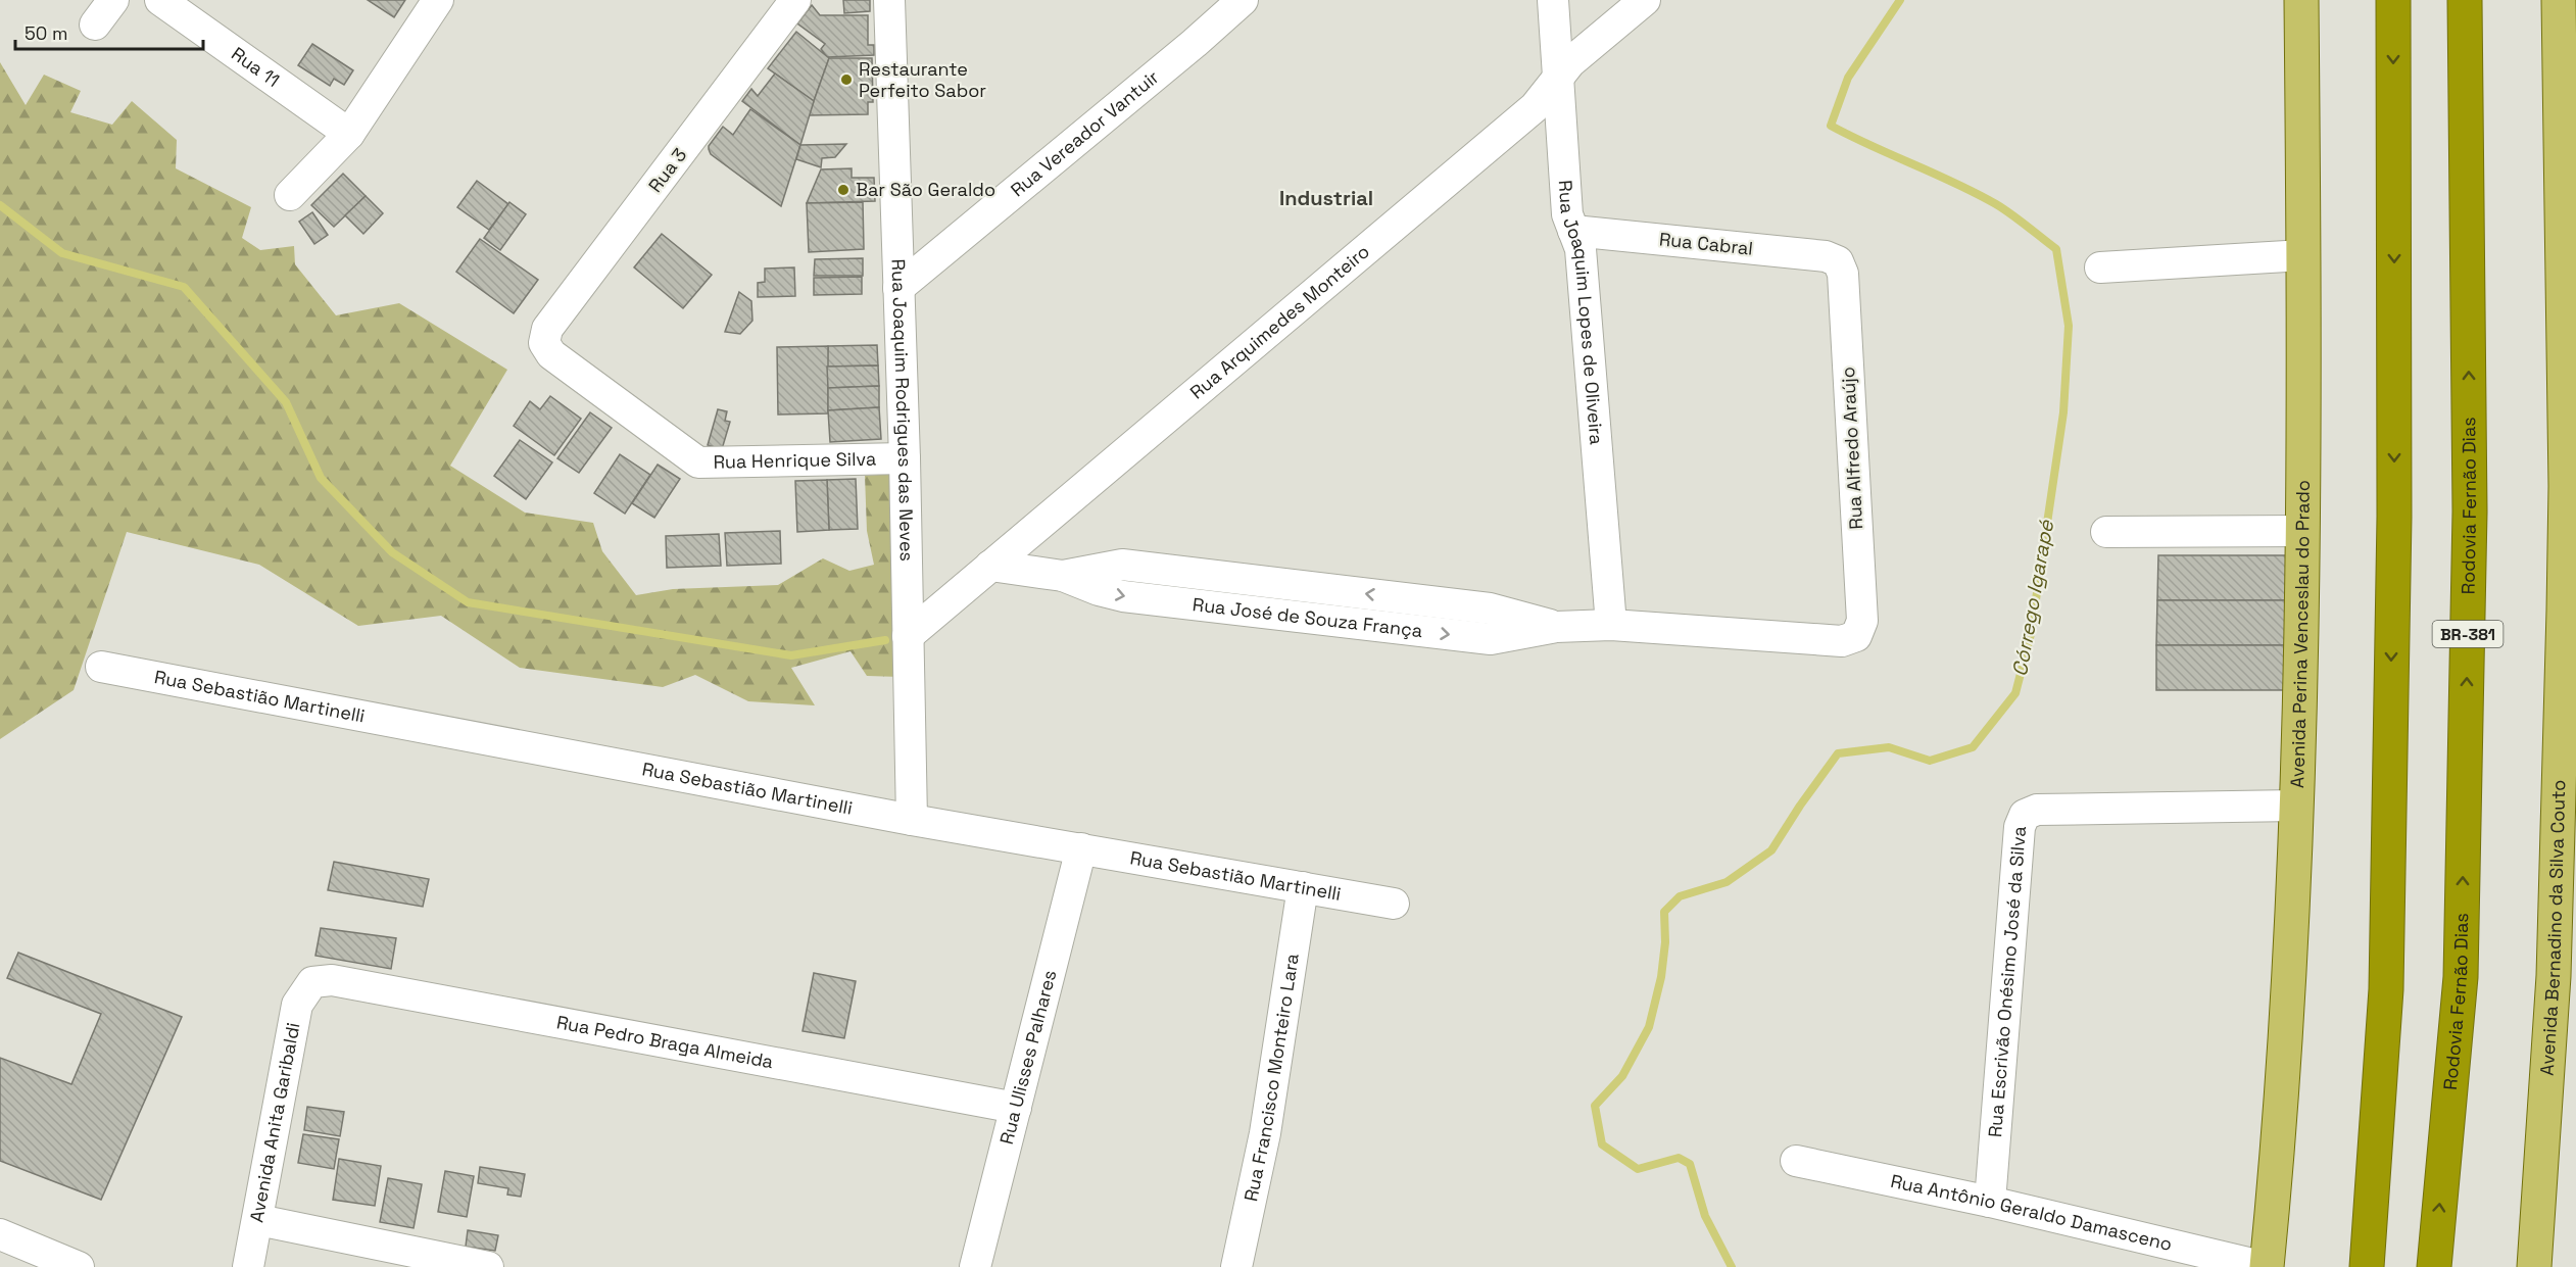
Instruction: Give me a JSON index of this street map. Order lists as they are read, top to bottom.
{
  "streets": {
    "highway": ["Rodovia Fernão Dias", "BR-381"],
    "main road": ["Avenida Perina Venceslau do Prado", "Avenida Bernadino da Silva Couto"],
    "street": [
      "Rua 11",
      "Rua Vereador Vantuir",
      "Rua 3",
      "Rua Cabral",
      "Rua Joaquim Lopes de Oliveira",
      "Rua Arquimedes Monteiro",
      "Rua Joaquim Rodrigues das Neves",
      "Rua Alfredo Araújo",
      "Rua Henrique Silva",
      "Rua José de Souza França",
      "Rua Sebastião Martinelli",
      "Rua Escrivão Onésimo José da Silva",
      "Rua Pedro Braga Almeida",
      "Rua Ulisses Palhares",
      "Rua Francisco Monteiro Lara",
      "Avenida Anita Garibaldi",
      "Rua Antônio Geraldo Damasceno"
    ]
  },
  "crossings": [
    ["Rua Vereador Vantuir", "Rua Joaquim Rodrigues das Neves"],
    ["Rua 3", "Rua Henrique Silva"],
    ["Rua Cabral", "Rua Joaquim Lopes de Oliveira"],
    ["Rua Cabral", "Rua Alfredo Araújo"],
    ["Rua Joaquim Lopes de Oliveira", "Rua Arquimedes Monteiro"],
    ["Rua Joaquim Lopes de Oliveira", "Rua José de Souza França"],
    ["Rua Arquimedes Monteiro", "Rua Joaquim Rodrigues das Neves"],
    ["Rua Arquimedes Monteiro", "Rua José de Souza França"],
    ["Rua Joaquim Rodrigues das Neves", "Rua Henrique Silva"],
    ["Rua Joaquim Rodrigues das Neves", "Rua Sebastião Martinelli"],
    ["Rua Alfredo Araújo", "Rua José de Souza França"],
    ["Avenida Perina Venceslau do Prado", "Rua Escrivão Onésimo José da Silva"],
    ["Avenida Perina Venceslau do Prado", "Rua Antônio Geraldo Damasceno"],
    ["Rua Sebastião Martinelli", "Rua Ulisses Palhares"],
    ["Rua Sebastião Martinelli", "Rua Francisco Monteiro Lara"],
    ["Rua Escrivão Onésimo José da Silva", "Rua Antônio Geraldo Damasceno"],
    ["Rua Pedro Braga Almeida", "Rua Ulisses Palhares"],
    ["Rua Pedro Braga Almeida", "Avenida Anita Garibaldi"]
  ],
  "districts": ["Industrial"],
  "water": ["Córrego Igarapé"],
  "places": ["Restaurante Perfeito Sabor", "Bar São Geraldo"],
  "scale_bar": "50 m"
}
